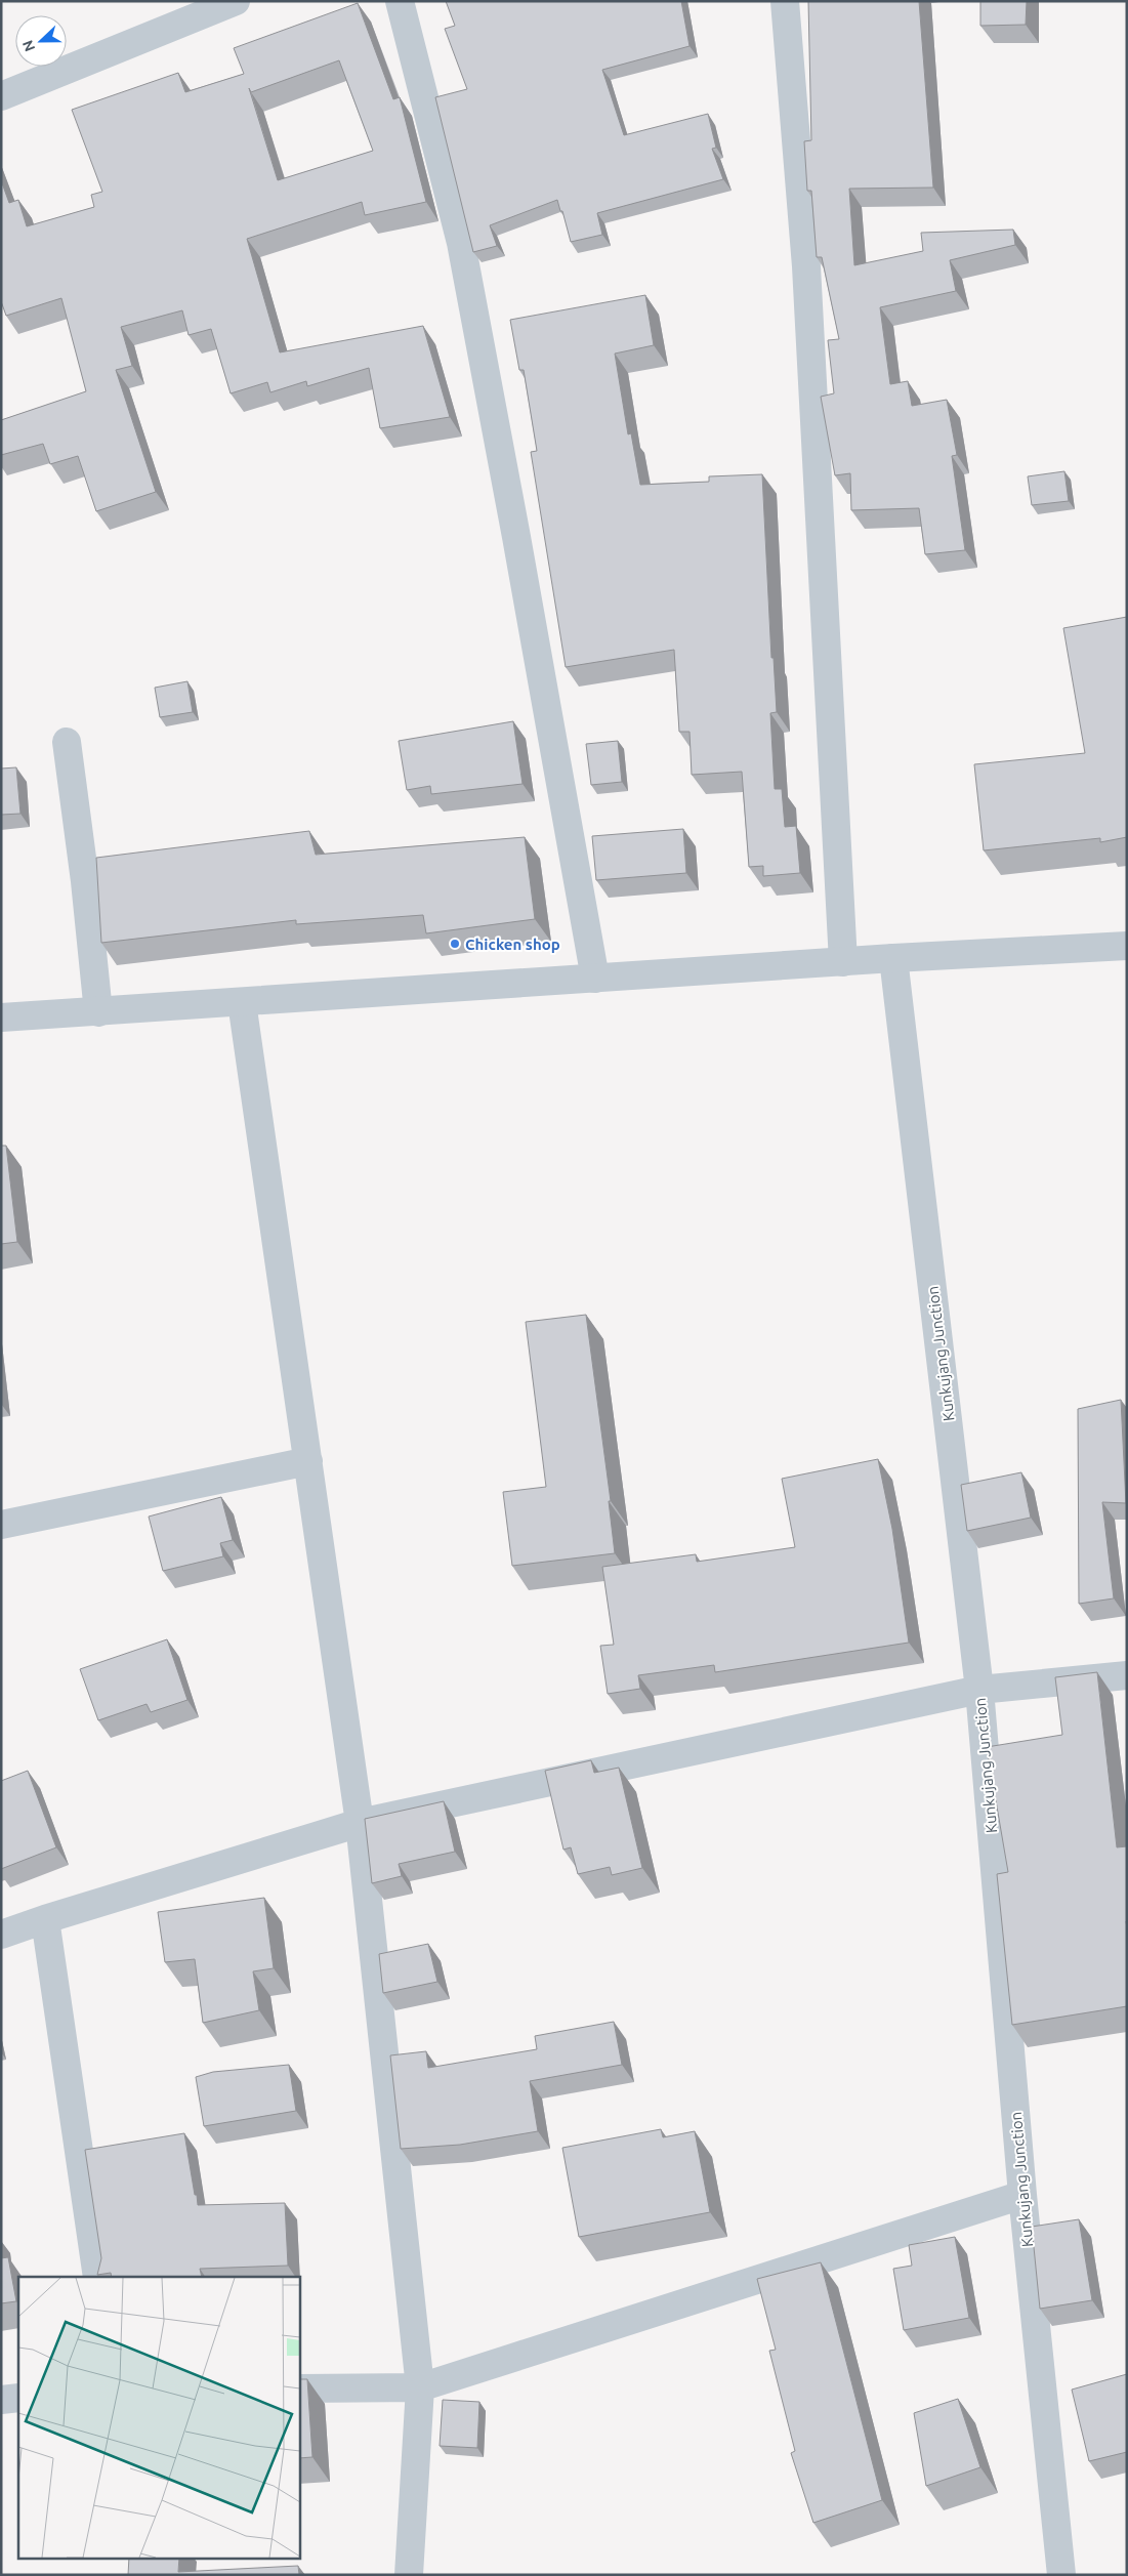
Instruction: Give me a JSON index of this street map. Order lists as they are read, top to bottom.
{
  "streets": {
    "street": ["Kunkujang Junction"]
  },
  "places": ["Chicken shop"],
  "north": "left"
}
